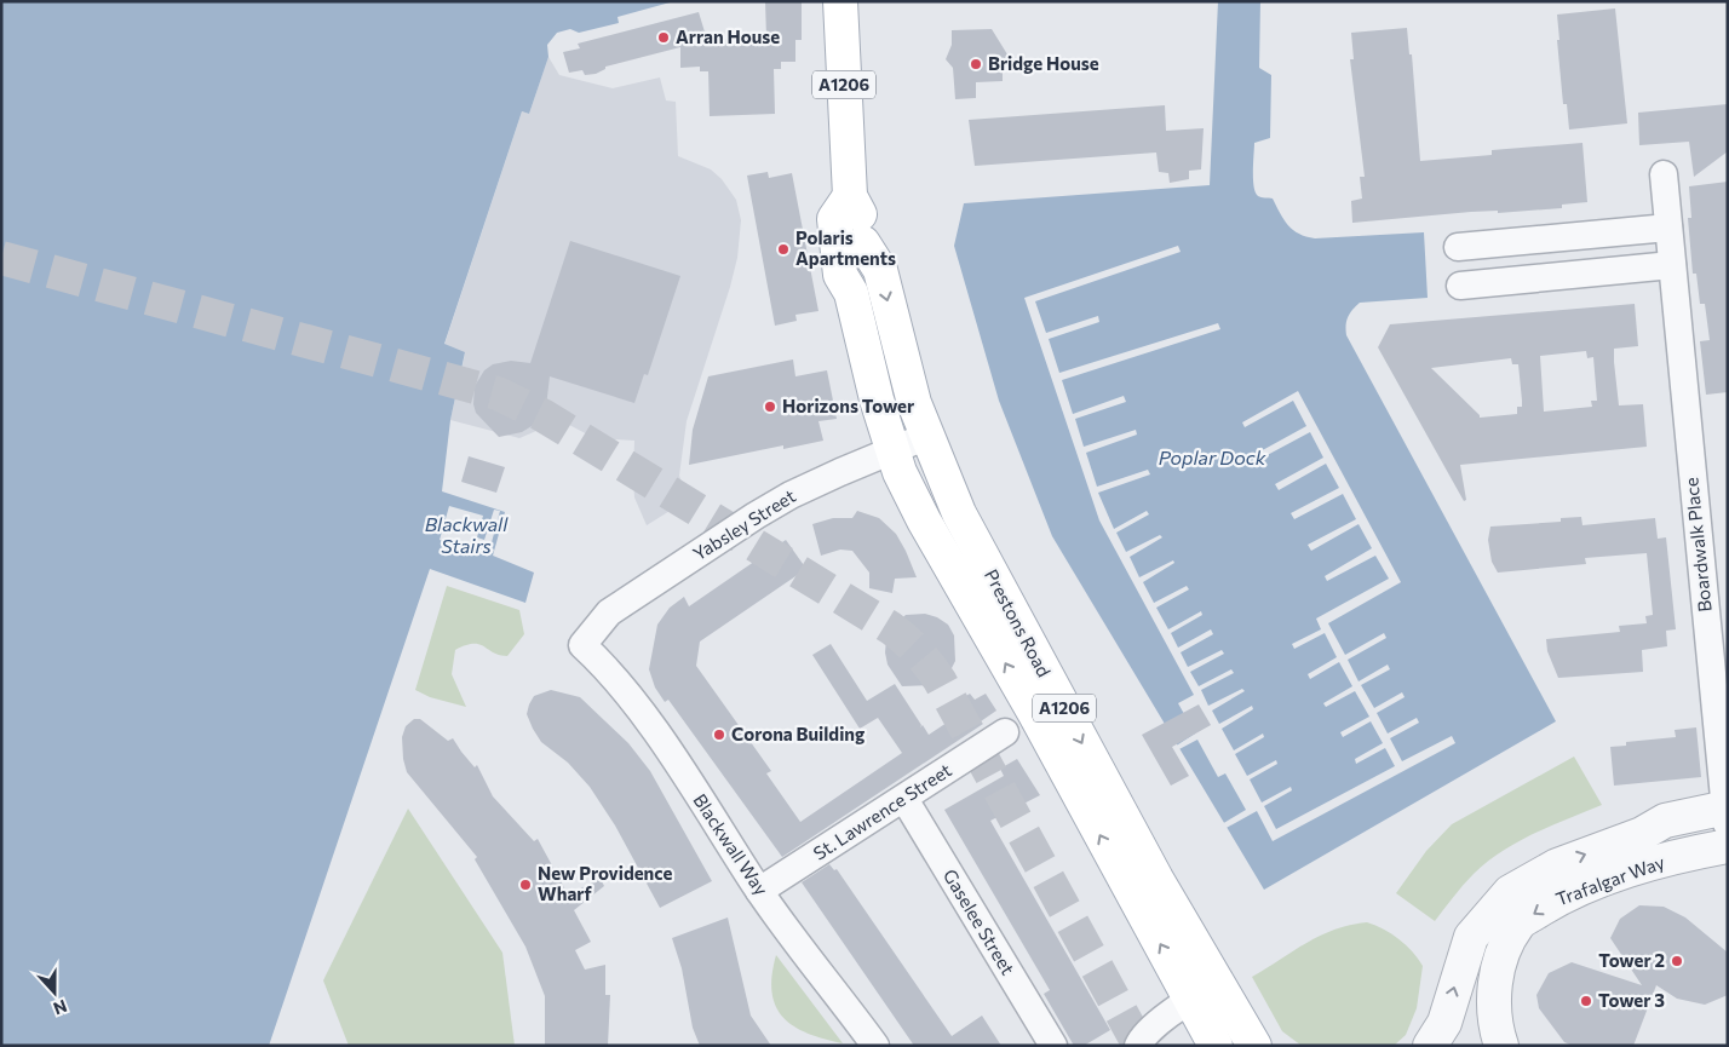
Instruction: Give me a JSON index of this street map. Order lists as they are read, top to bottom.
{
  "streets": {
    "main road": ["A1206", "Prestons Road"],
    "street": [
      "Yabsley Street",
      "Boardwalk Place",
      "St. Lawrence Street",
      "Blackwall Way",
      "Trafalgar Way",
      "Gaselee Street"
    ]
  },
  "crossings": [
    ["Yabsley Street", "Prestons Road"],
    ["Yabsley Street", "Blackwall Way"],
    ["Boardwalk Place", "Trafalgar Way"],
    ["St. Lawrence Street", "Blackwall Way"],
    ["St. Lawrence Street", "Gaselee Street"]
  ],
  "water": ["Poplar Dock", "Blackwall Stairs"],
  "places": [
    "Arran House",
    "Bridge House",
    "Polaris Apartments",
    "Horizons Tower",
    "Corona Building",
    "New Providence Wharf",
    "Tower 2",
    "Tower 3"
  ],
  "north": "bottom"
}
